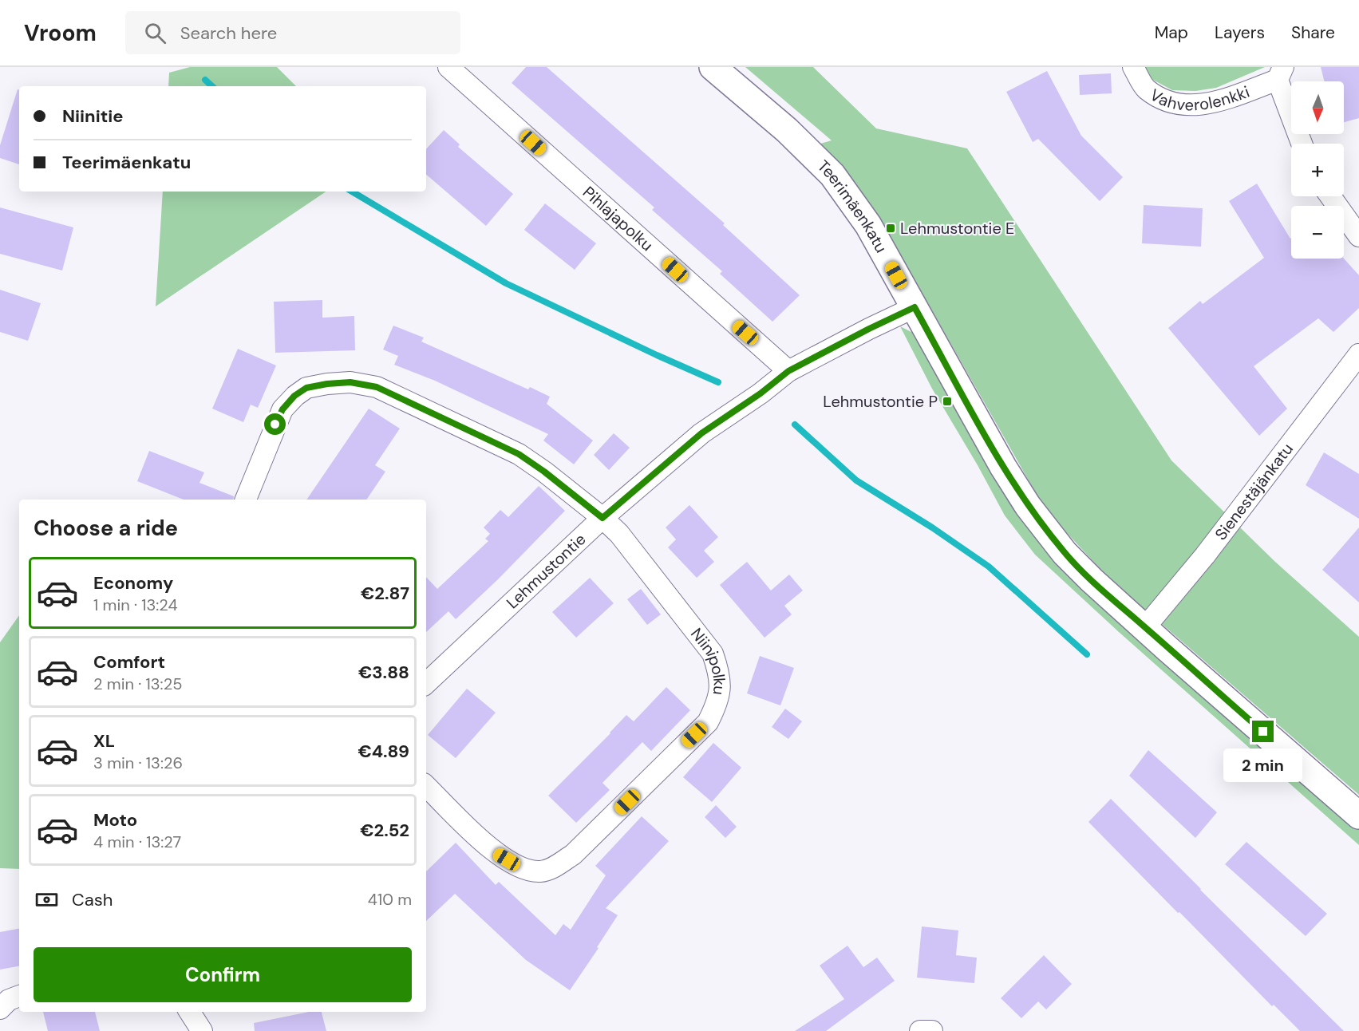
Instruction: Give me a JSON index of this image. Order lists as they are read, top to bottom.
{
  "streets": {
    "street": [
      "Vahverolenkki",
      "Teerimäenkatu",
      "Pihlajapolku",
      "Sienestäjänkatu",
      "Lehmustontie",
      "Niinipolku"
    ]
  },
  "crossings": [
    ["Teerimäenkatu", "Sienestäjänkatu"],
    ["Teerimäenkatu", "Lehmustontie"],
    ["Pihlajapolku", "Lehmustontie"],
    ["Lehmustontie", "Niinipolku"]
  ],
  "places": {
    "transit": ["Lehmustontie E", "Lehmustontie P"]
  },
  "north": "bottom",
  "page": {
    "header": "Vroom",
    "search": "Search here",
    "nav": ["Map", "Layers", "Share"],
    "map_buttons": ["+", "−"],
    "banner": ["Niinitie", "Teerimäenkatu"],
    "heading": "Choose a ride",
    "list": [
      {
        "name": "Economy",
        "note": "1 min · 13:24",
        "value": "€2.87"
      },
      {
        "name": "Comfort",
        "note": "2 min · 13:25",
        "value": "€3.88"
      },
      {
        "name": "XL",
        "note": "3 min · 13:26",
        "value": "€4.89"
      },
      {
        "name": "Moto",
        "note": "4 min · 13:27",
        "value": "€2.52"
      }
    ],
    "bubble": "2 min",
    "pay": ["Cash", "410 m"],
    "buttons": "Confirm"
  }
}
